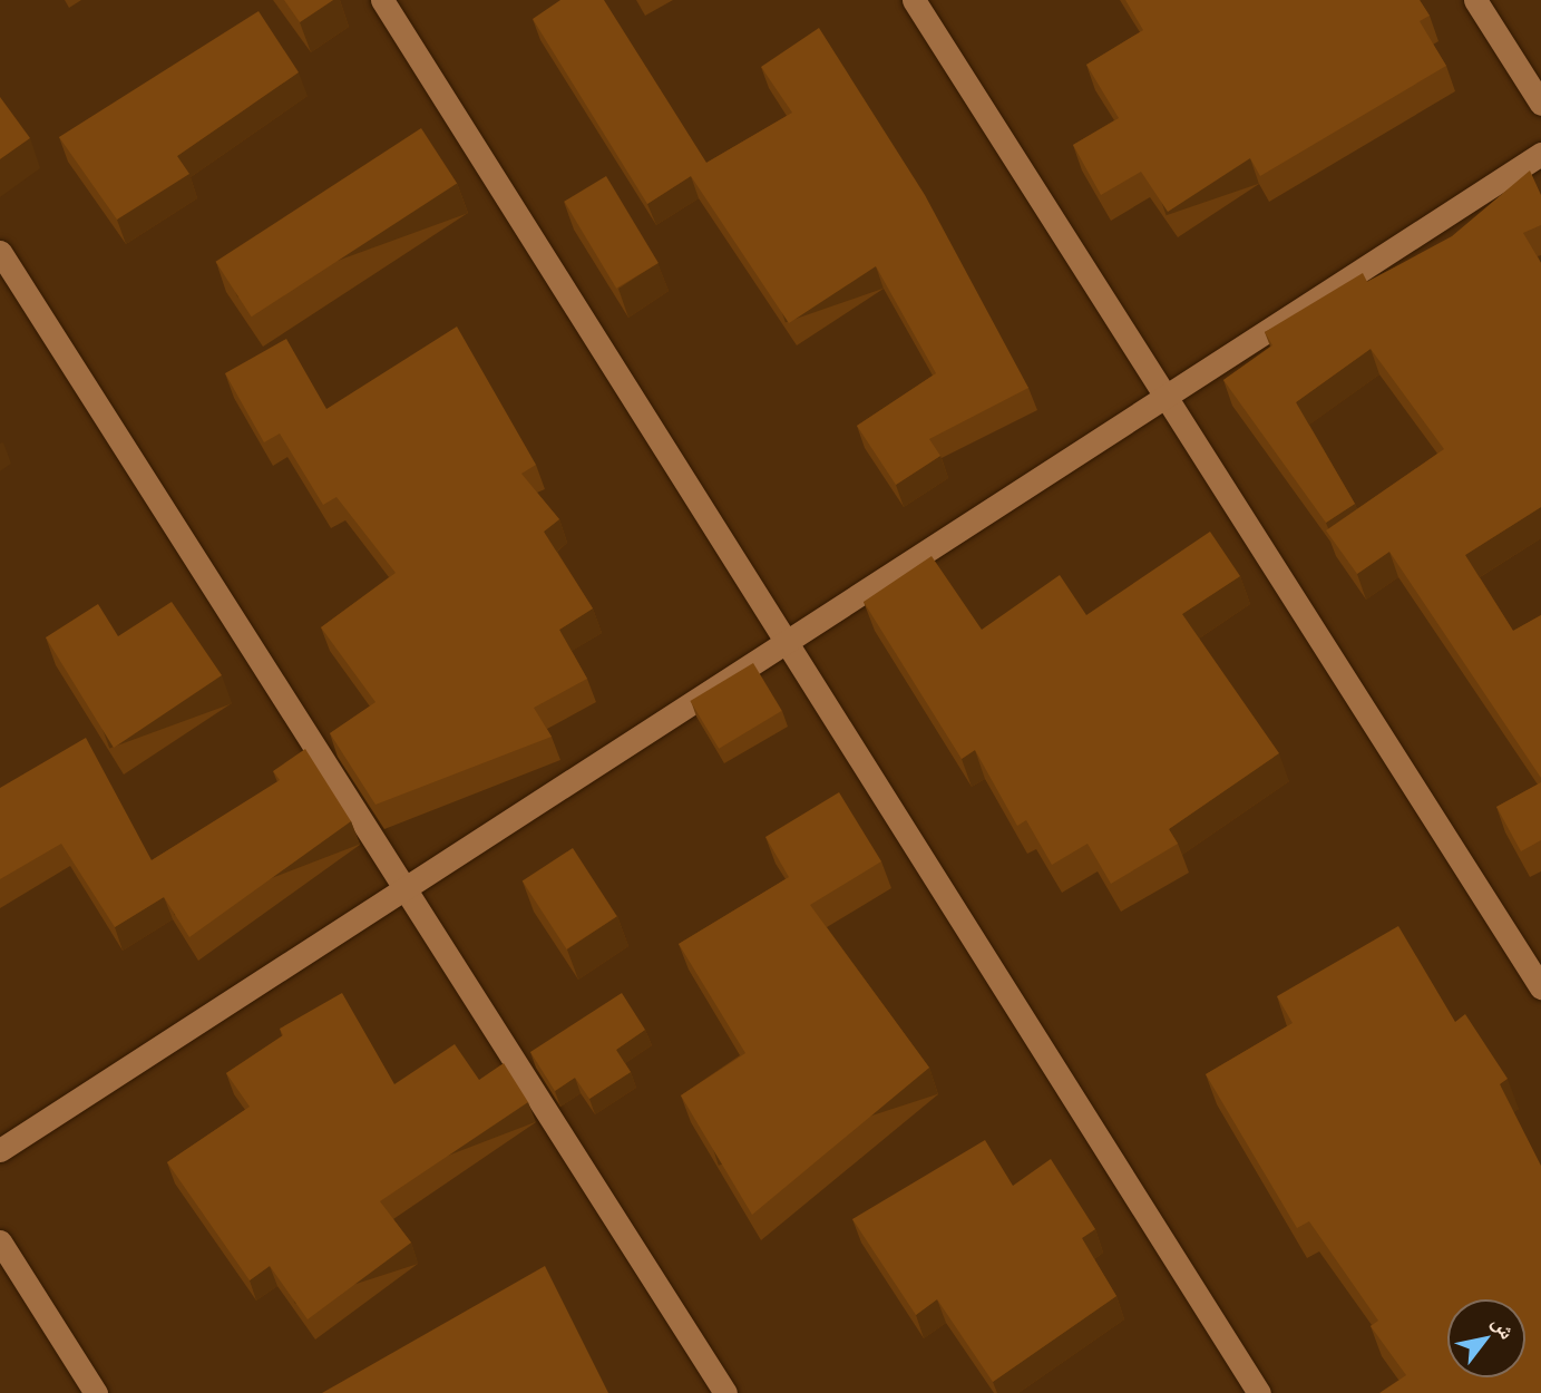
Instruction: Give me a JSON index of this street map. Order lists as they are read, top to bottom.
{
  "north": "top right"
}
